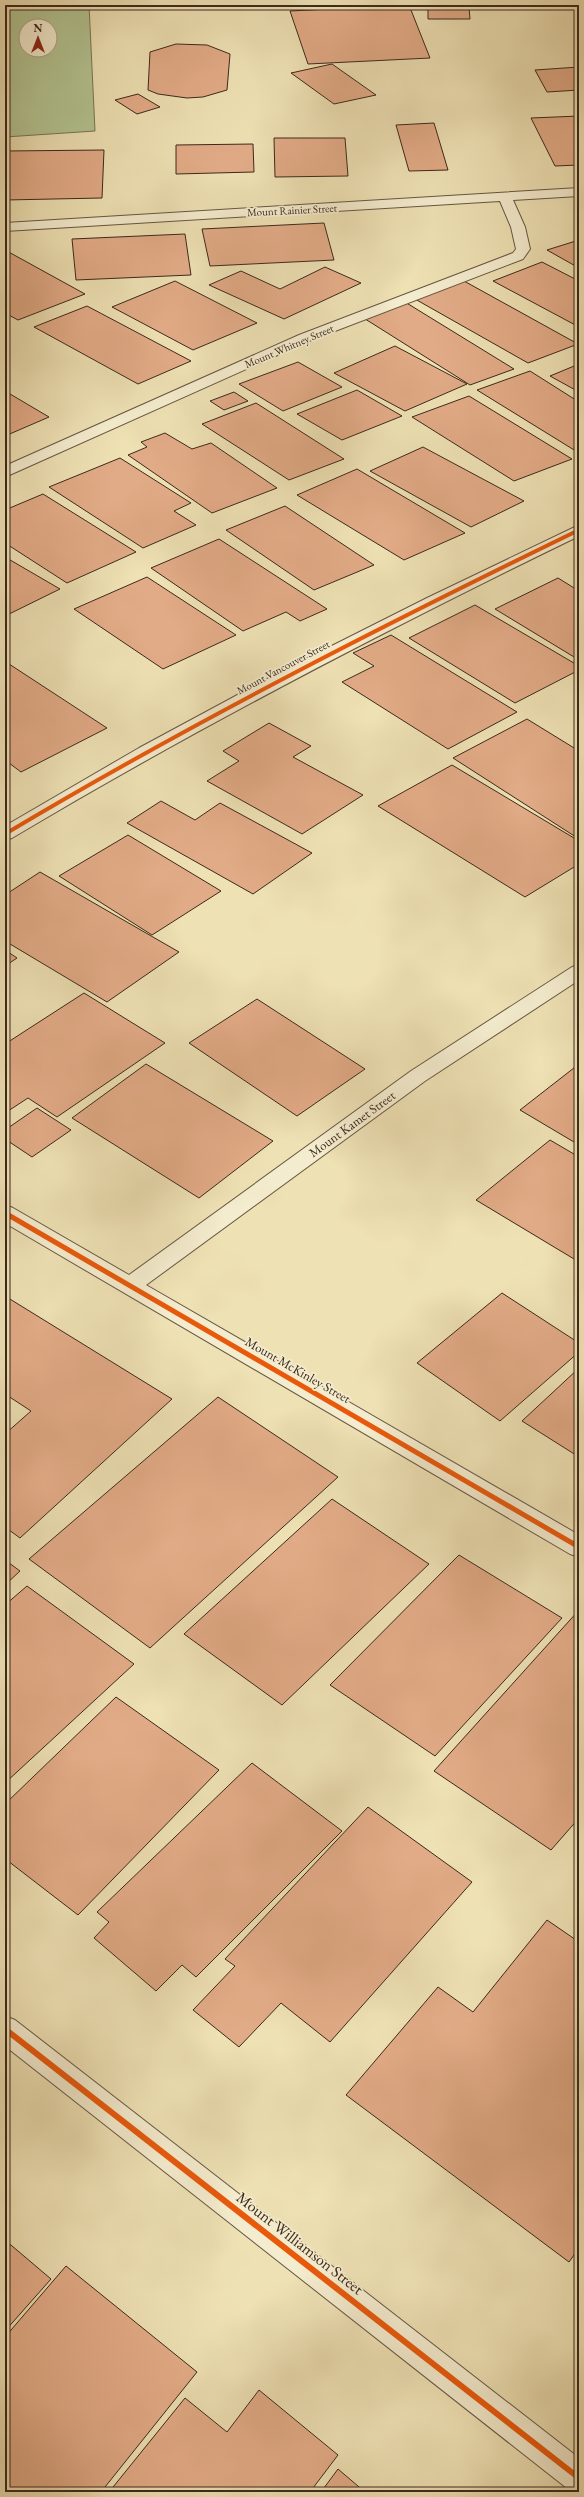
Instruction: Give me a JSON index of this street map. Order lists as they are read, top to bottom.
{
  "streets": {
    "street": [
      "Mount Rainier Street",
      "Mount Whitney Street",
      "Mount Vancouver Street",
      "Mount Kamet Street",
      "Mount McKinley Street",
      "Mount Williamson Street"
    ]
  },
  "crossings": [
    ["Mount Rainier Street", "Mount Whitney Street"],
    ["Mount Kamet Street", "Mount McKinley Street"]
  ],
  "north": "top"
}
